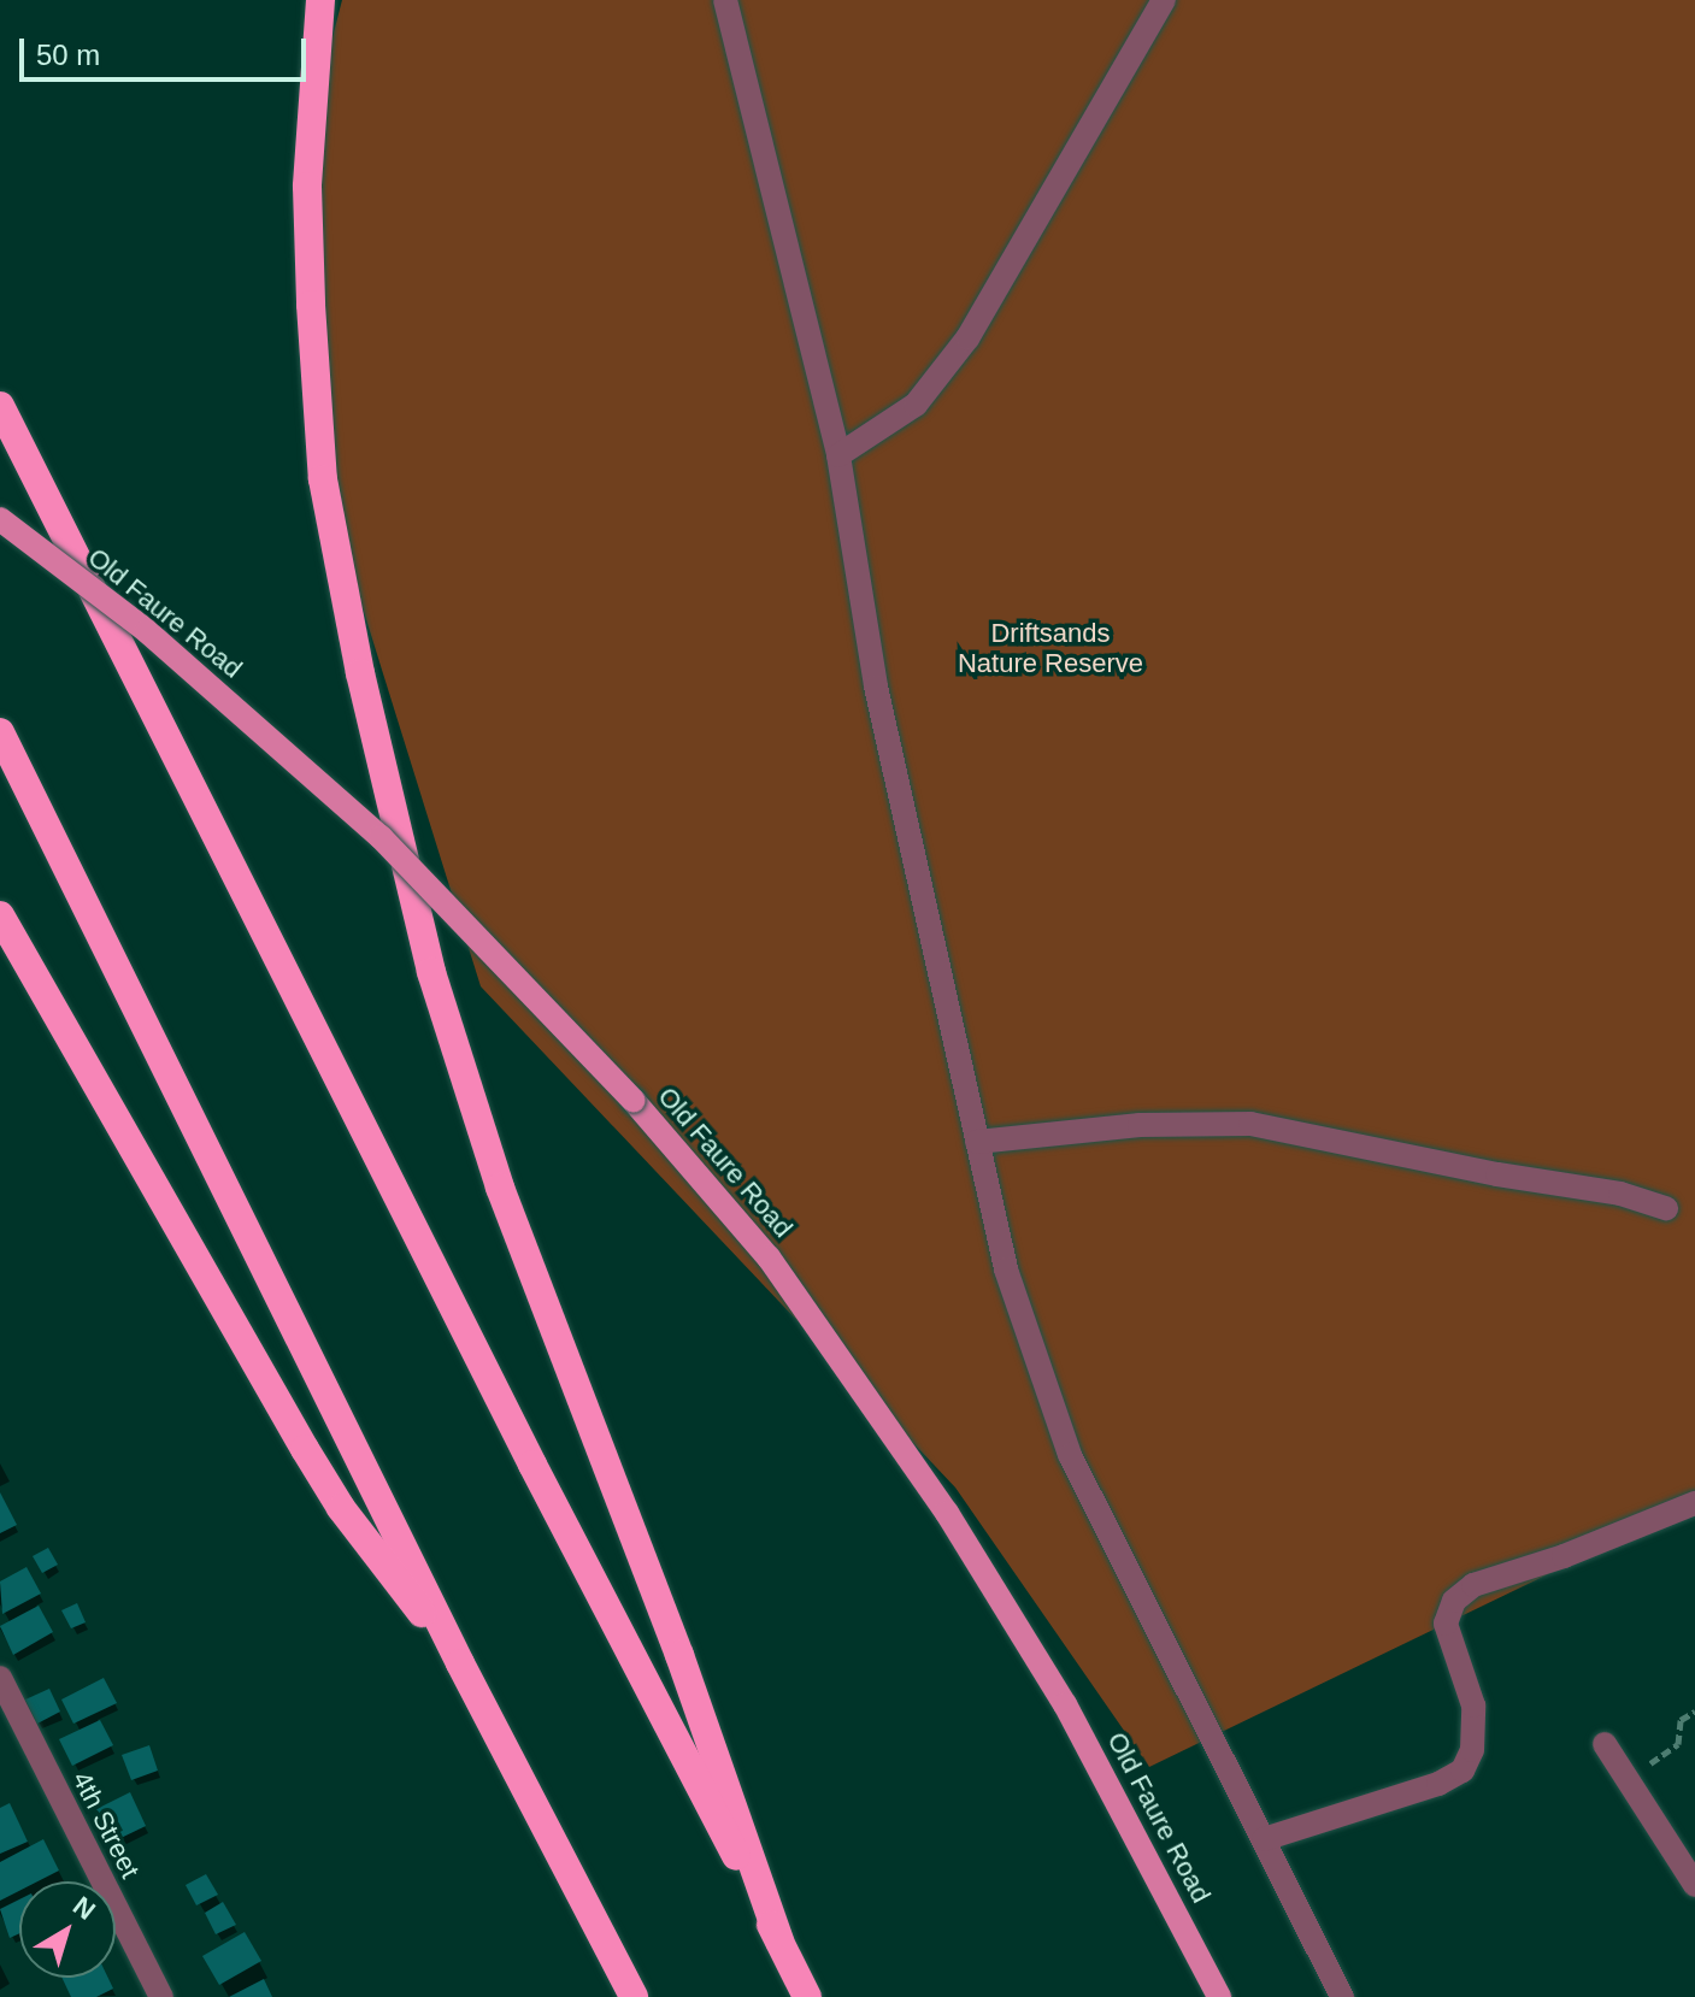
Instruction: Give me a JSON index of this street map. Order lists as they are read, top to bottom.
{
  "streets": {
    "main road": ["Old Faure Road"],
    "street": ["4th Street"]
  },
  "parks": ["Driftsands Nature Reserve"],
  "scale_bar": "50 m",
  "north": "top right"
}
